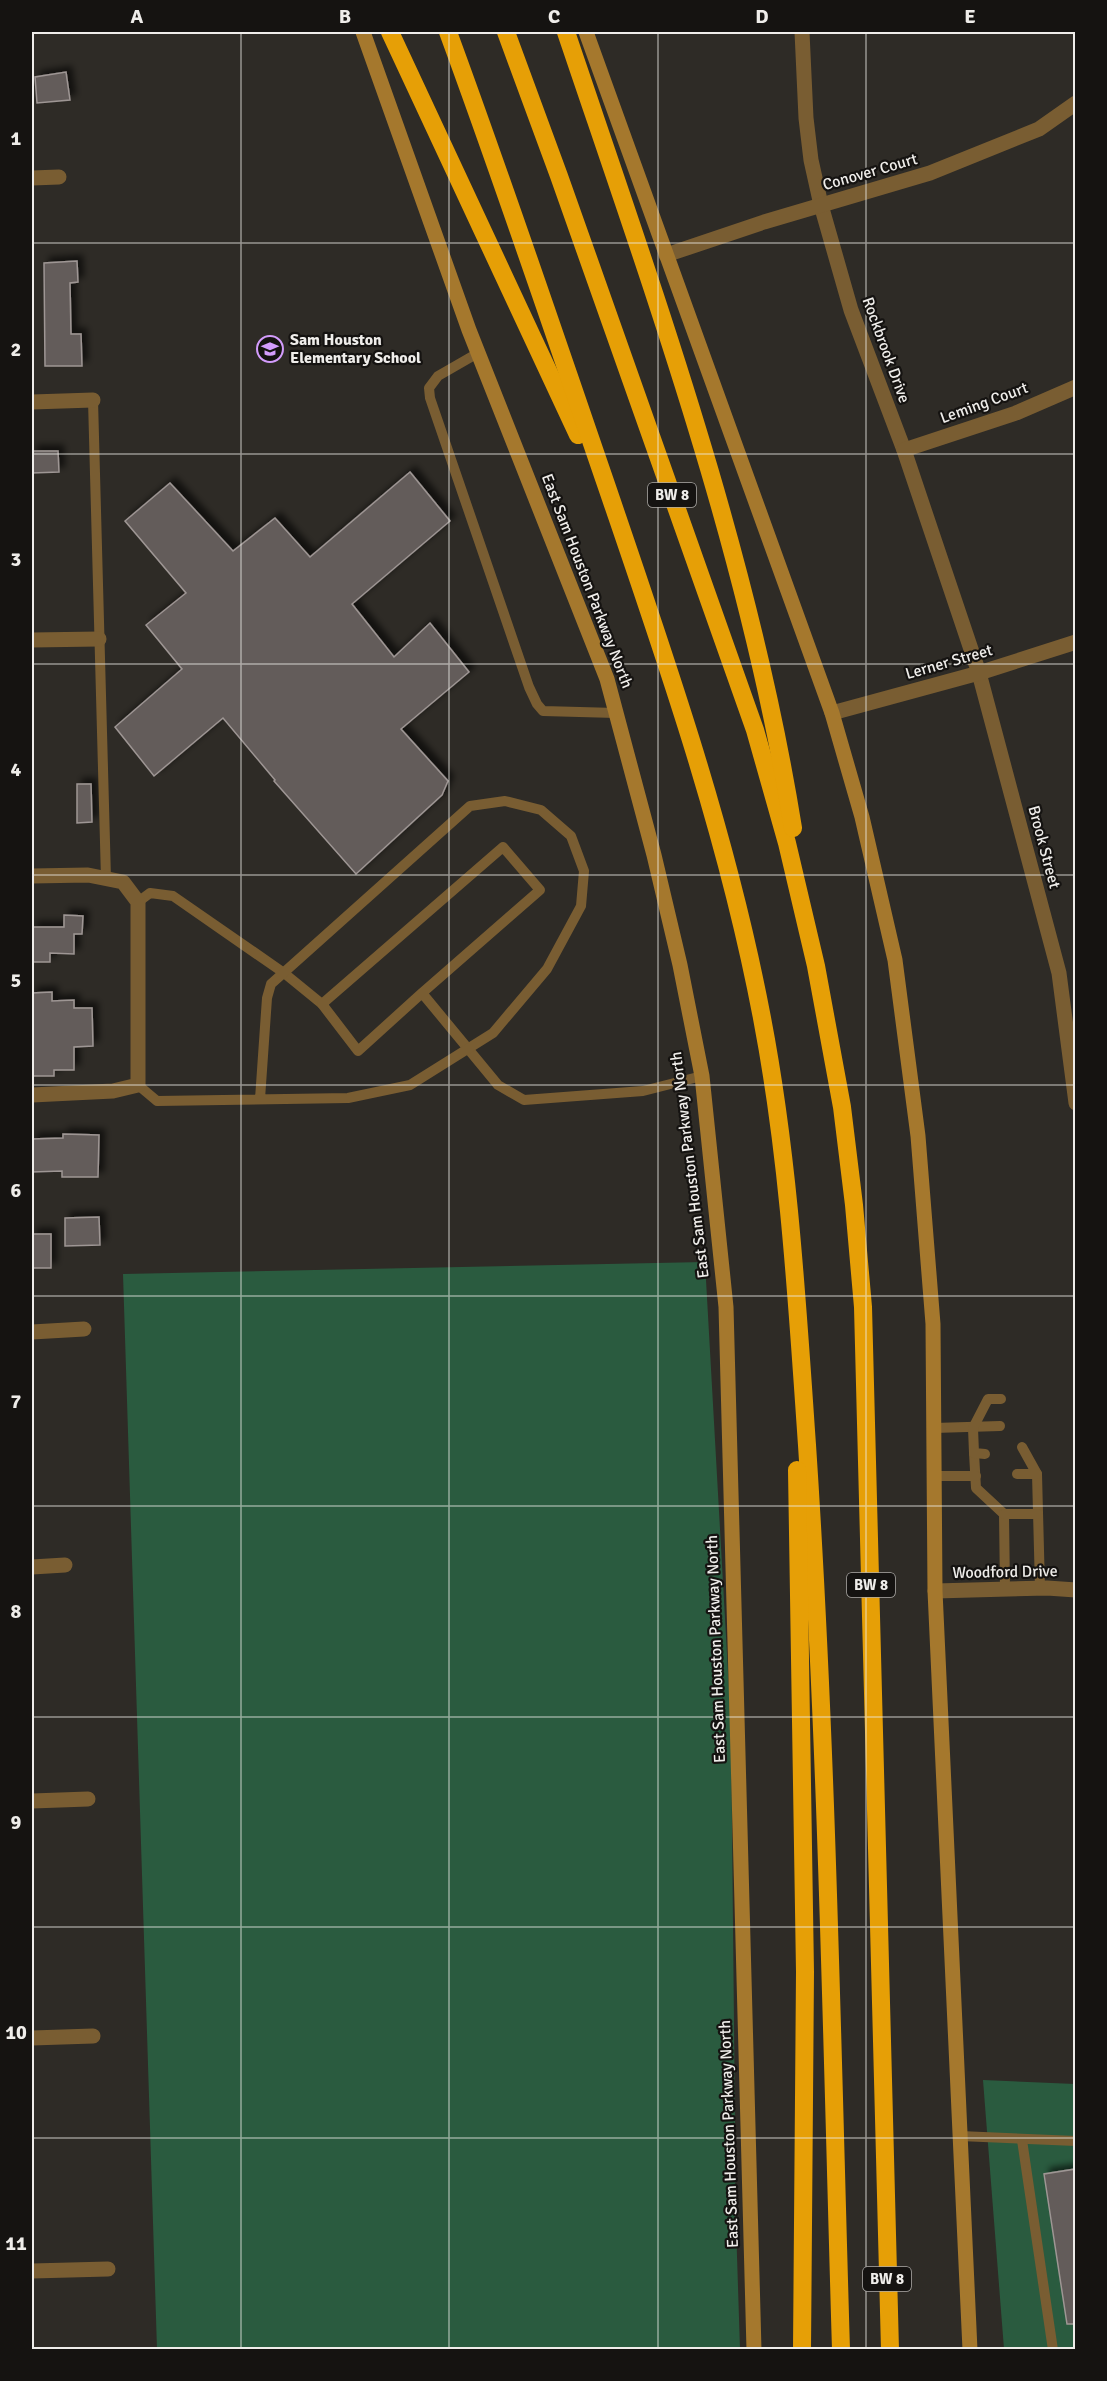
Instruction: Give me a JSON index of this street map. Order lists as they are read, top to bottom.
{
  "streets": {
    "highway": ["BW 8"],
    "main road": ["East Sam Houston Parkway North"],
    "street": [
      "Conover Court",
      "Rockbrook Drive",
      "Leming Court",
      "Lerner Street",
      "Brook Street",
      "Woodford Drive"
    ]
  },
  "crossings": [
    ["Conover Court", "Rockbrook Drive"],
    ["Rockbrook Drive", "Leming Court"],
    ["Rockbrook Drive", "Lerner Street"],
    ["Rockbrook Drive", "Brook Street"],
    ["Lerner Street", "Brook Street"]
  ],
  "places": {
    "school or university": ["Sam Houston Elementary School"]
  },
  "grid": {
    "columns": [
      "A",
      "B",
      "C",
      "D",
      "E"
    ],
    "rows": [
      "1",
      "2",
      "3",
      "4",
      "5",
      "6",
      "7",
      "8",
      "9",
      "10",
      "11"
    ]
  }
}
